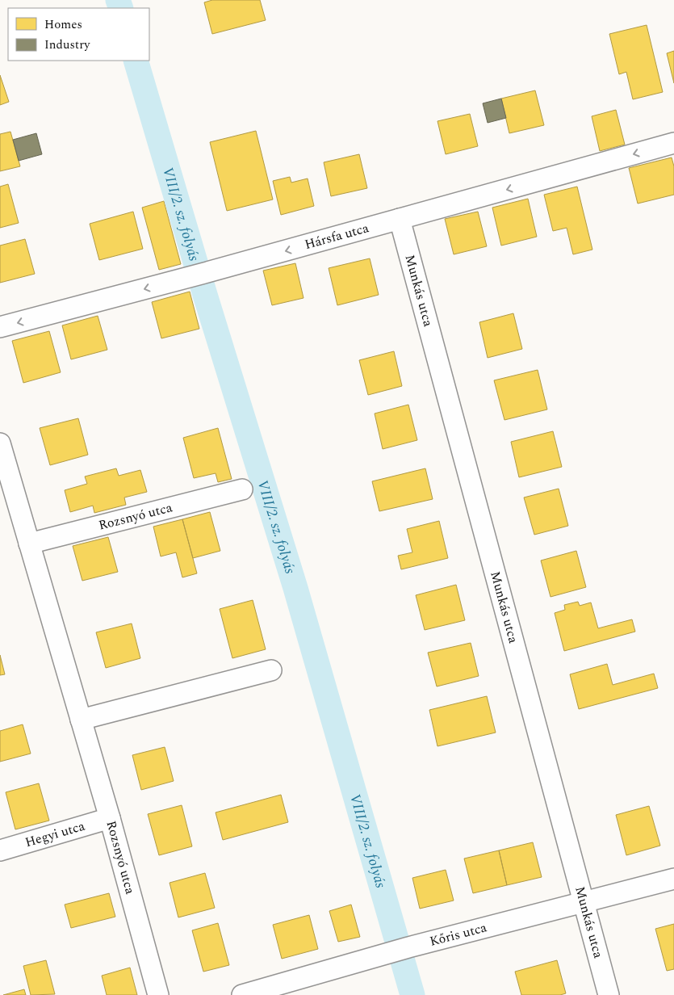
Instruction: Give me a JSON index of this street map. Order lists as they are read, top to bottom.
{
  "streets": {
    "street": [
      "Hársfa utca",
      "Munkás utca",
      "Rozsnyó utca",
      "Hegyi utca",
      "Kőris utca"
    ]
  },
  "crossings": [
    ["Hársfa utca", "Munkás utca"],
    ["Munkás utca", "Kőris utca"],
    ["Rozsnyó utca", "Hegyi utca"]
  ],
  "one_way": ["Hársfa utca"],
  "water": ["VIII/2. sz. folyás"],
  "legend": ["Homes", "Industry"]
}
